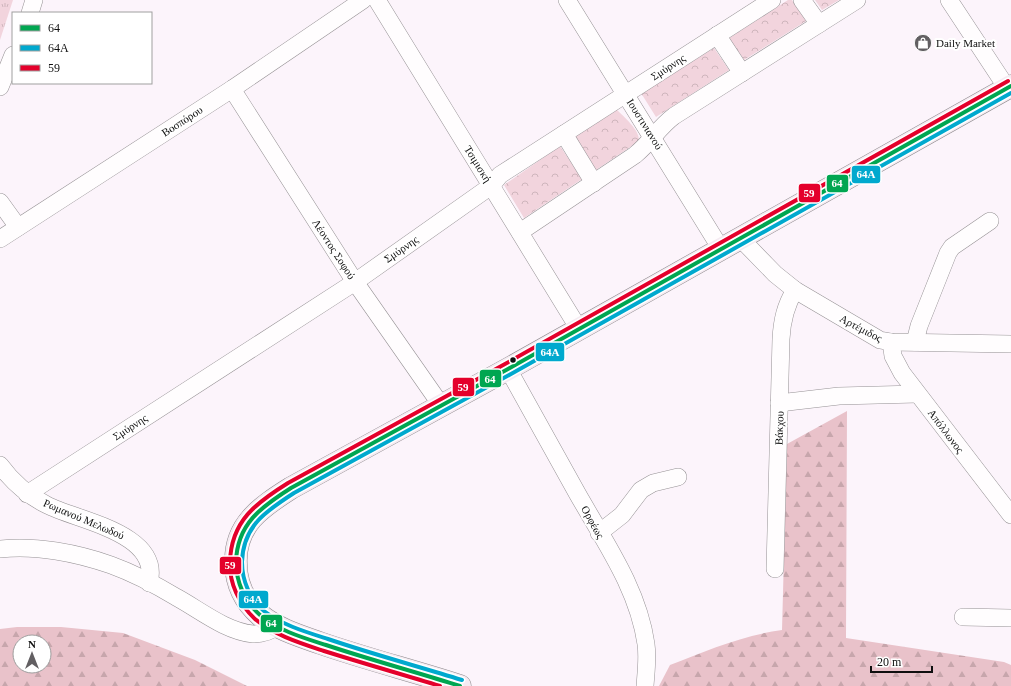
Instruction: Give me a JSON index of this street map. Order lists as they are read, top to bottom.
{
  "streets": {
    "street": [
      "Σμύρνης",
      "Βοσπόρου",
      "Ιουστινιανού",
      "Τσιμισκή",
      "Λέοντος Σοφού",
      "Αρτέμιδος",
      "Βάκχου",
      "Απόλλωνος",
      "Ρωμανού Μελωδού",
      "Ορφέως"
    ]
  },
  "crossings": [
    ["Σμύρνης", "Ιουστινιανού"],
    ["Σμύρνης", "Τσιμισκή"],
    ["Σμύρνης", "Λέοντος Σοφού"],
    ["Σμύρνης", "Ρωμανού Μελωδού"],
    ["Βοσπόρου", "Λέοντος Σοφού"],
    ["Αρτέμιδος", "Βάκχου"],
    ["Αρτέμιδος", "Απόλλωνος"]
  ],
  "places": {
    "shop": ["Daily Market"]
  },
  "lines": ["transit line 59", "transit line 64", "transit line 64Α"],
  "legend": ["64", "64Α", "59"],
  "scale_bar": "20 m",
  "north": "top"
}
